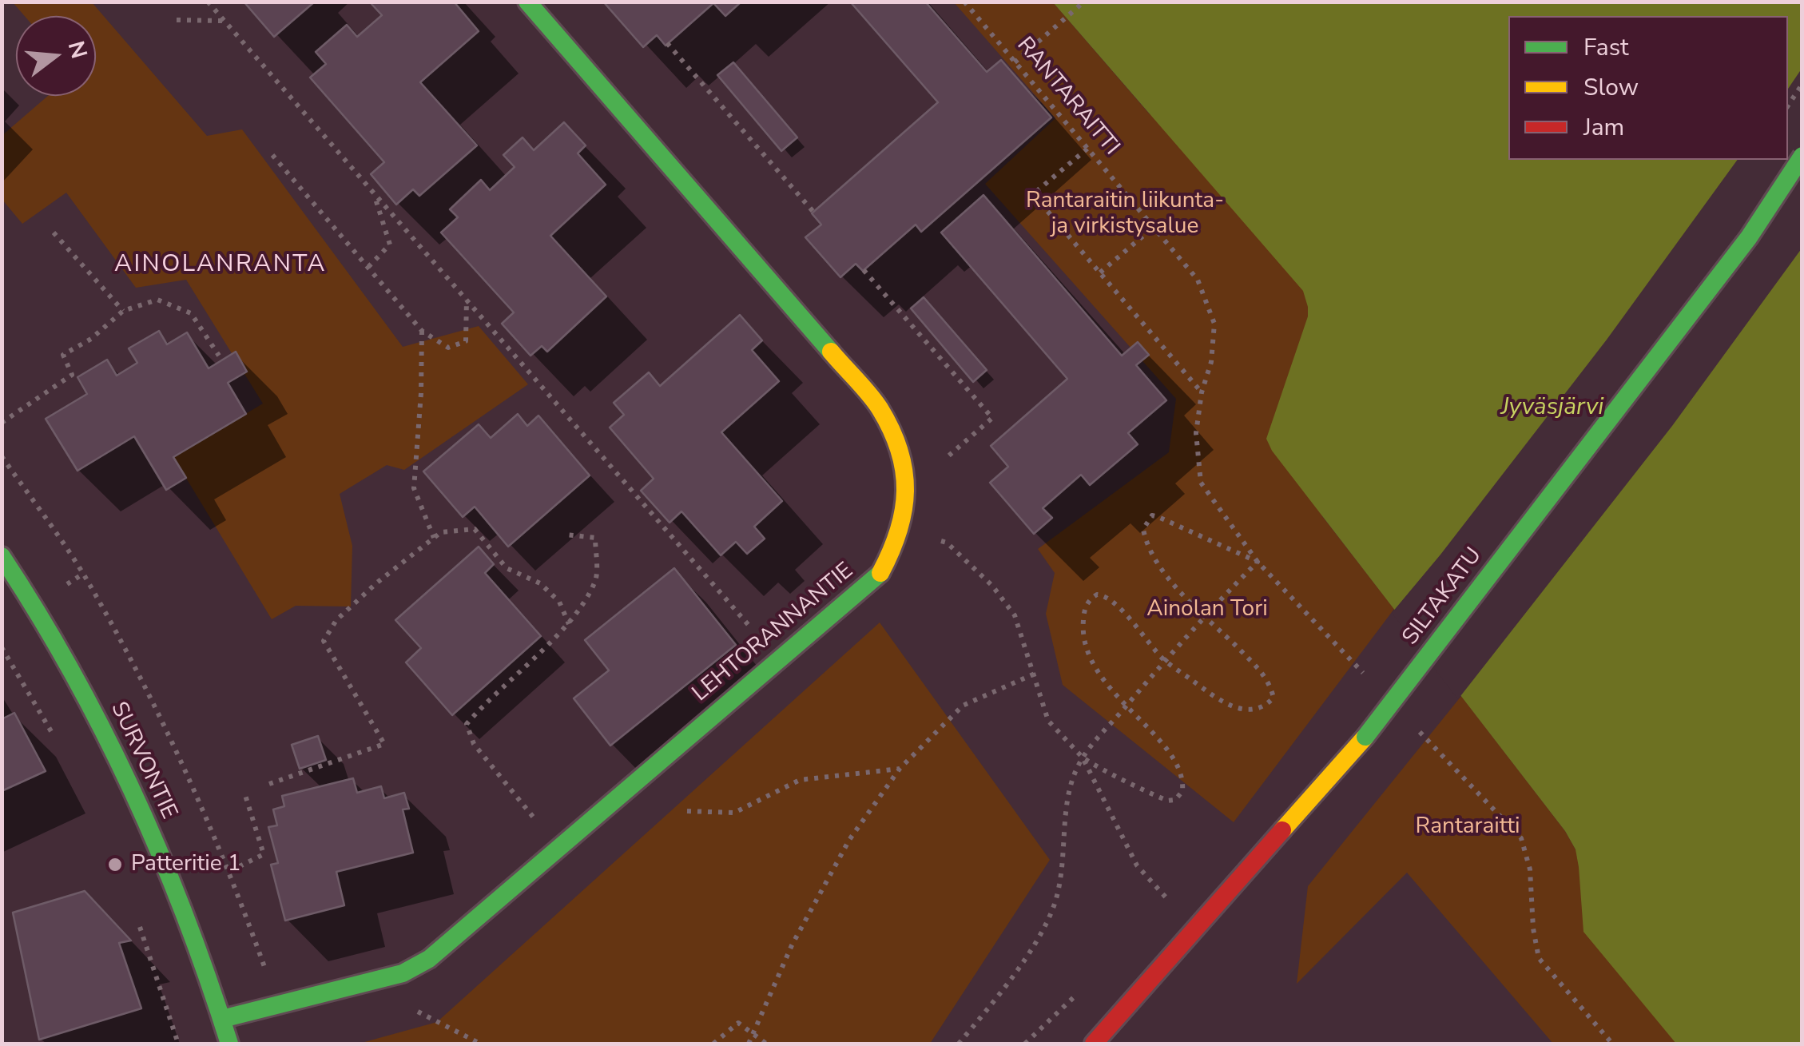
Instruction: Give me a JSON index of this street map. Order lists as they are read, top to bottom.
{
  "streets": {
    "main road": ["SILTAKATU", "LEHTORANNANTIE", "SURVONTIE"],
    "path": ["RANTARAITTI"]
  },
  "crossings": [
    ["LEHTORANNANTIE", "SURVONTIE"]
  ],
  "districts": ["AINOLANRANTA"],
  "water": ["Jyväsjärvi"],
  "parks": ["Rantaraitin liikunta- ja virkistysalue", "Ainolan Tori", "Rantaraitti"],
  "places": ["Patteritie 1"],
  "legend": ["Fast", "Slow", "Jam"],
  "north": "right"
}
